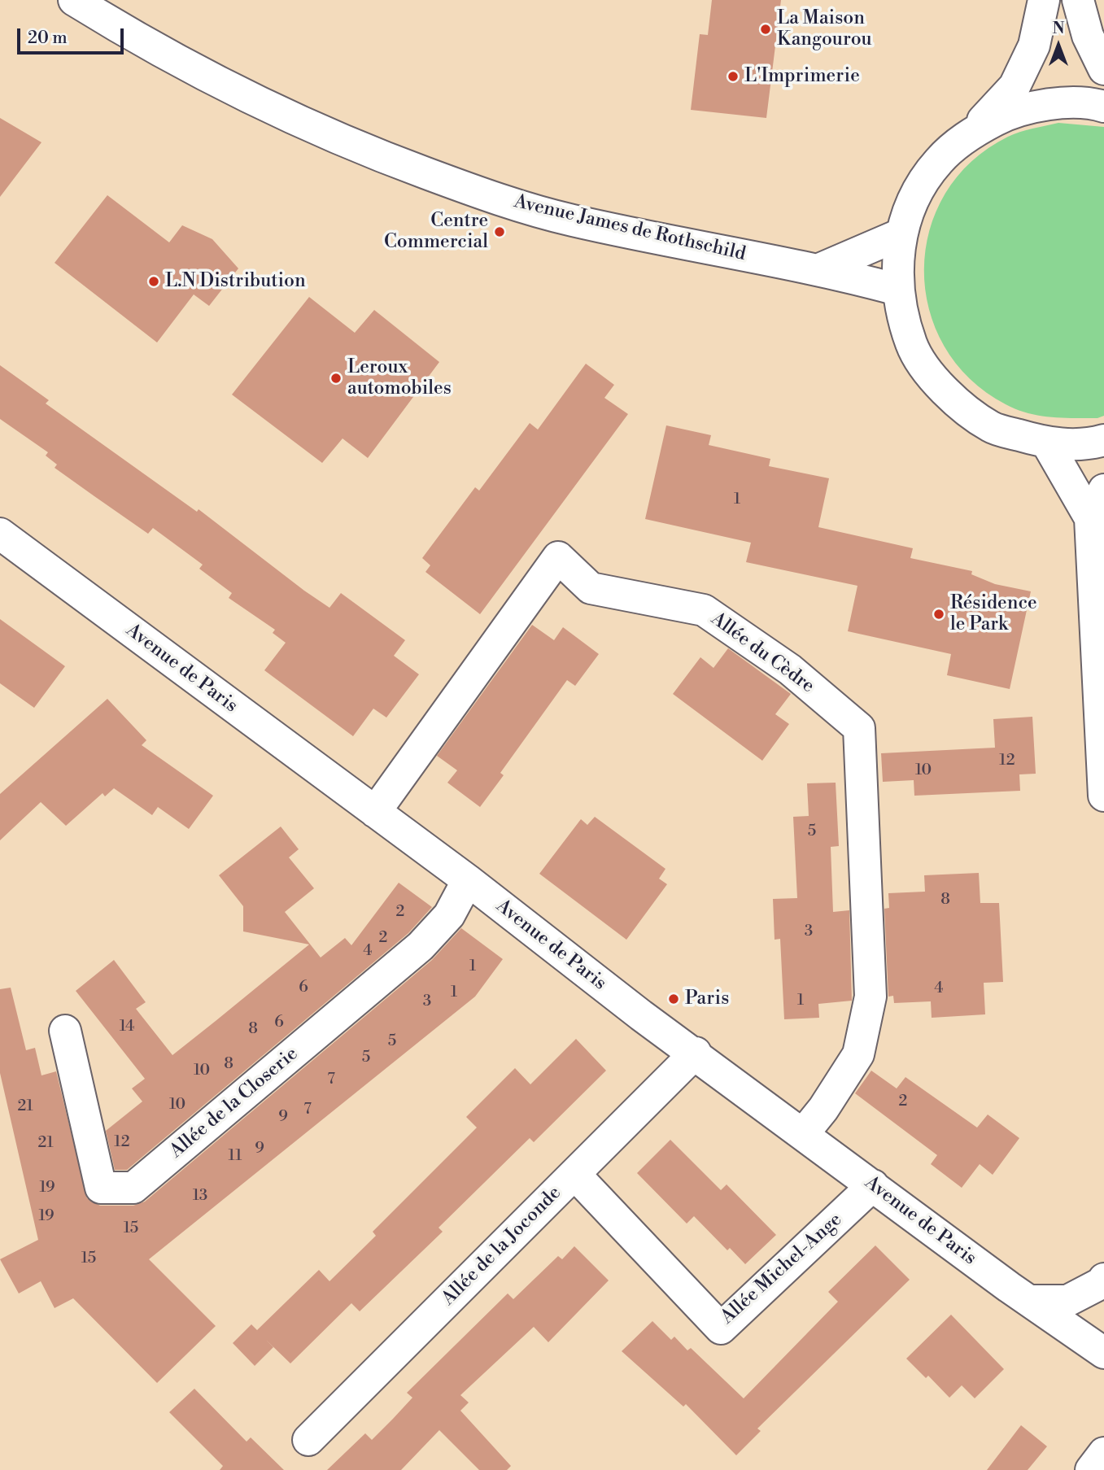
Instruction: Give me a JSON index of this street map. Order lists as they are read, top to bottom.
{
  "streets": {
    "street": [
      "Avenue James de Rothschild",
      "Allée du Cèdre",
      "Avenue de Paris",
      "Allée de la Closerie",
      "Allée de la Joconde",
      "Allée Michel-Ange"
    ]
  },
  "crossings": [
    ["Allée du Cèdre", "Avenue de Paris"],
    ["Avenue de Paris", "Allée de la Closerie"],
    ["Avenue de Paris", "Allée de la Joconde"],
    ["Avenue de Paris", "Allée Michel-Ange"],
    ["Allée de la Joconde", "Allée Michel-Ange"]
  ],
  "places": [
    "La Maison Kangourou",
    "L'Imprimerie",
    "Centre Commercial",
    "L.N Distribution",
    "Leroux automobiles",
    "Résidence le Park",
    "Paris"
  ],
  "house_numbers": [
    "1",
    "12",
    "10",
    "5",
    "8",
    "2",
    "3",
    "2",
    "4",
    "1",
    "6",
    "4",
    "1",
    "1",
    "3",
    "6",
    "14",
    "8",
    "5",
    "5",
    "8",
    "10",
    "7",
    "2",
    "10",
    "21",
    "7",
    "9",
    "12",
    "21",
    "9",
    "11",
    "19",
    "13",
    "19",
    "15",
    "15"
  ],
  "scale_bar": "20 m",
  "north": "top"
}
